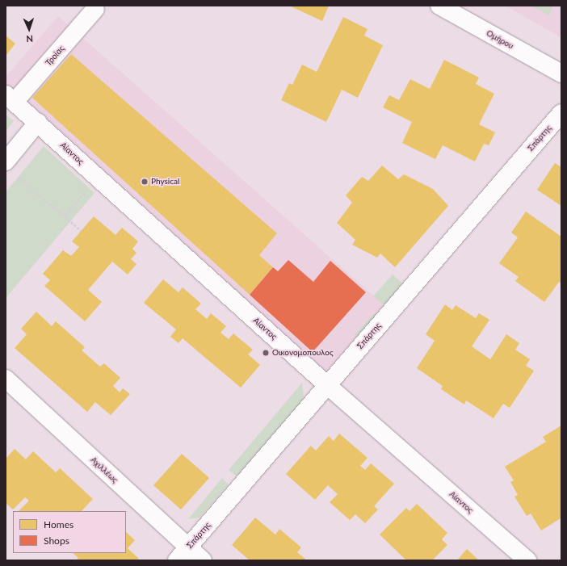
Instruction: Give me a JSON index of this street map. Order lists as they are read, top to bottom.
{
  "streets": {
    "street": [
      "Ομήρου",
      "Τροίας",
      "Σπάρτης",
      "Αίαντος",
      "Αχιλλέως"
    ]
  },
  "crossings": [
    ["Τροίας", "Αίαντος"],
    ["Σπάρτης", "Αίαντος"],
    ["Σπάρτης", "Αχιλλέως"]
  ],
  "places": ["Physical", "Οικονομοπουλος"],
  "legend": ["Homes", "Shops"],
  "north": "bottom"
}
